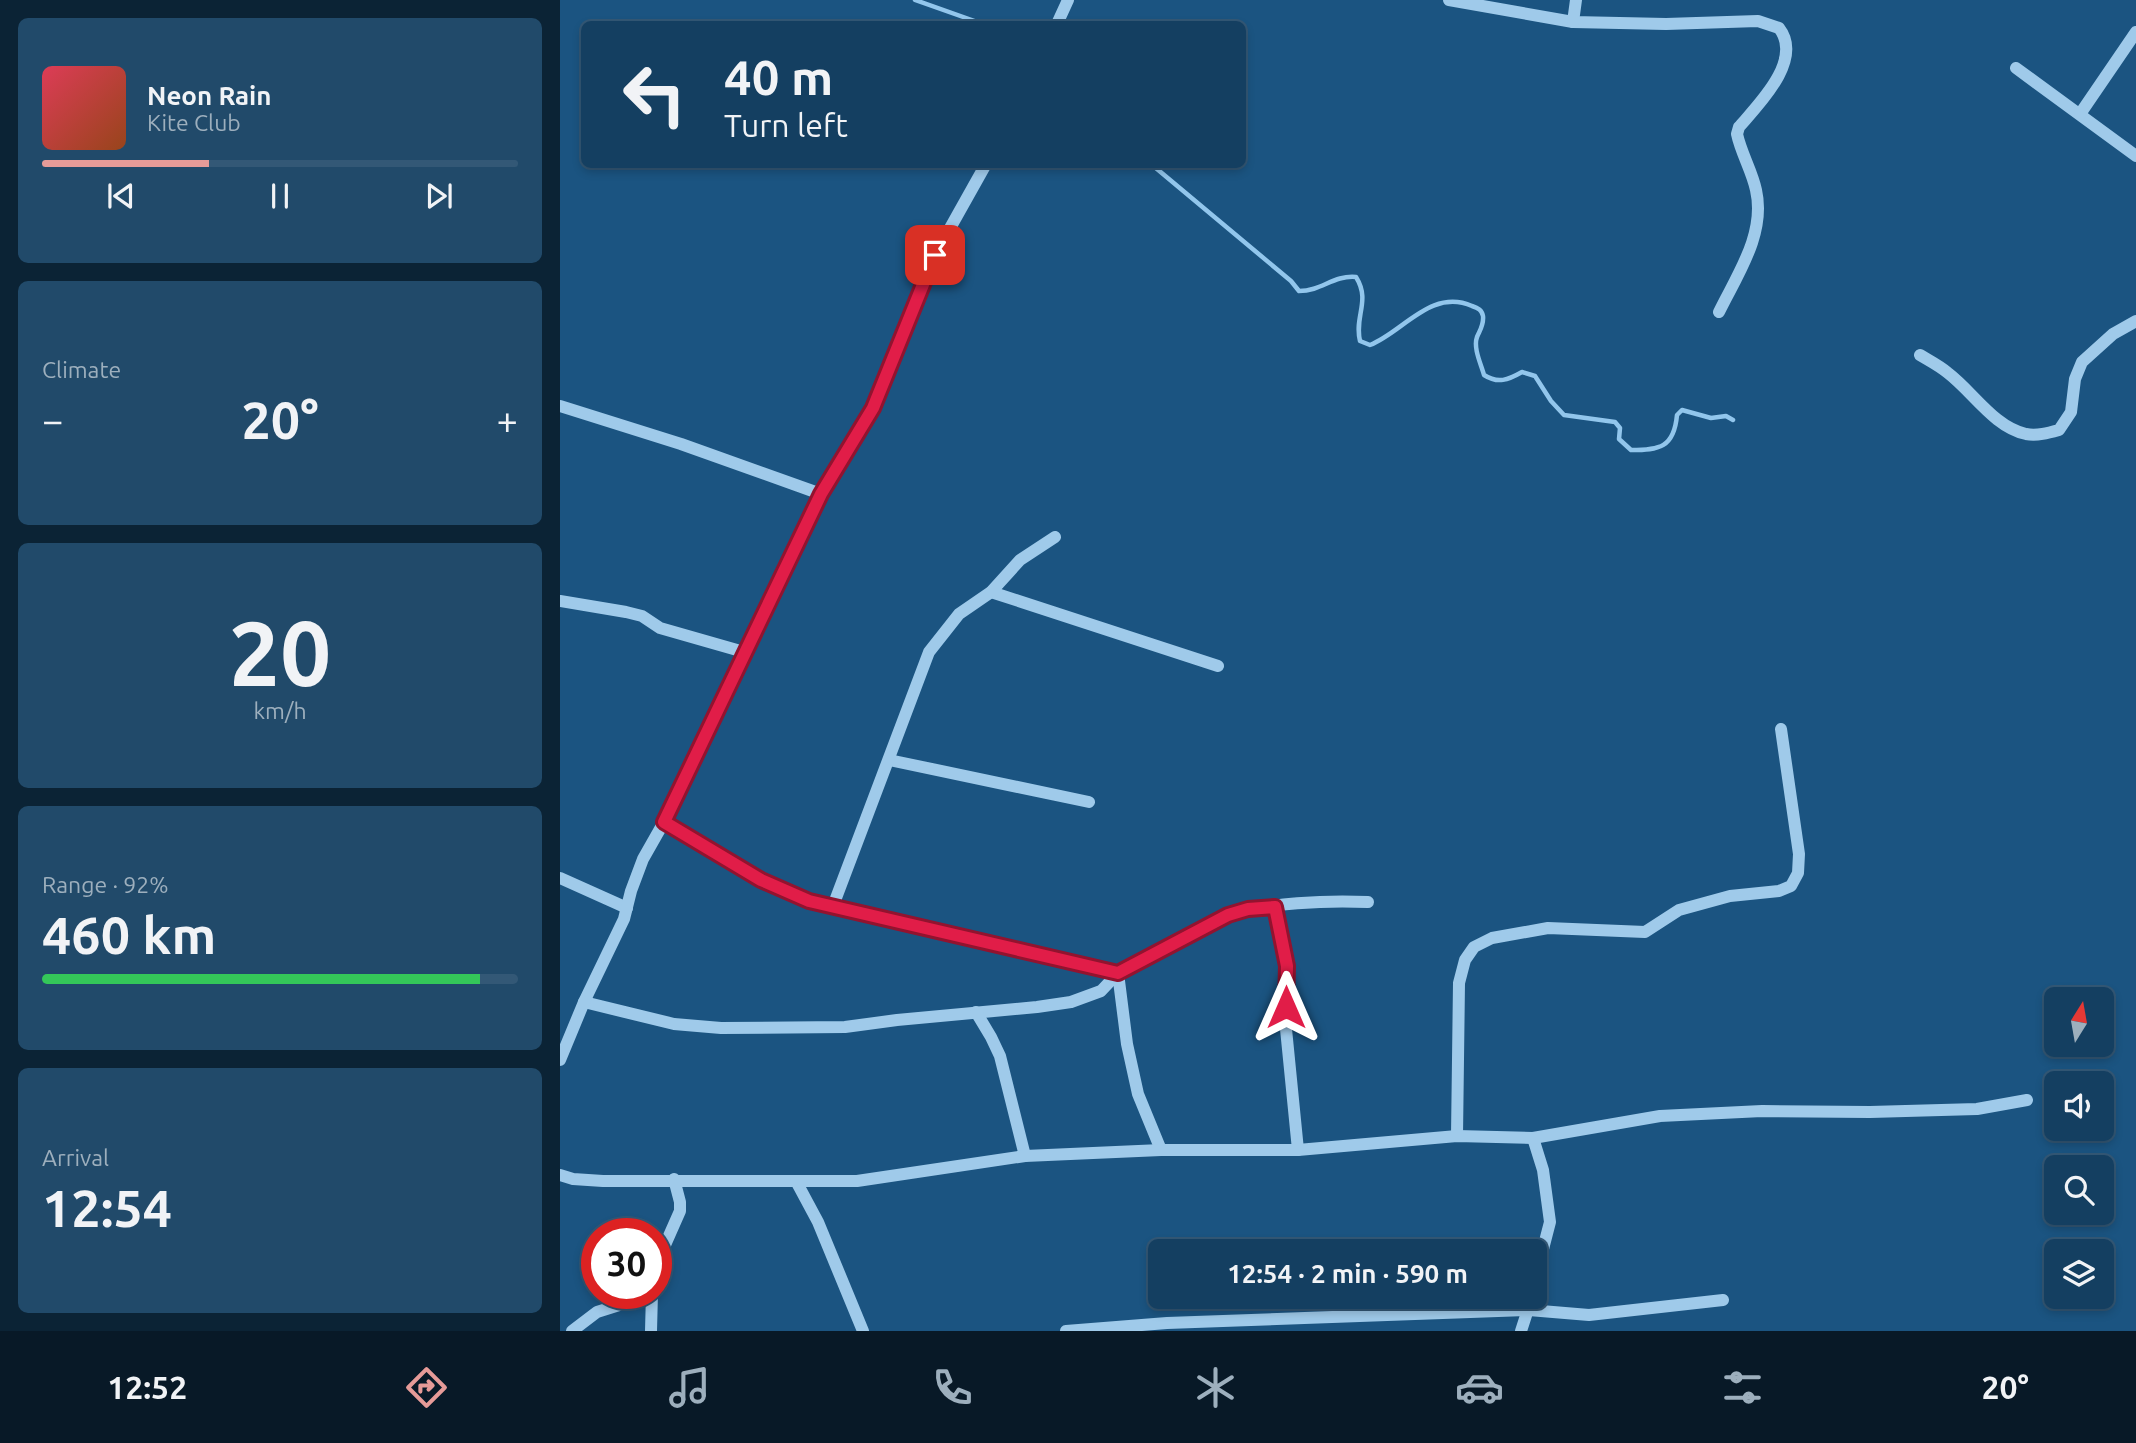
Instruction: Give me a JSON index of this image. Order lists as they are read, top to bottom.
{
  "north": "top",
  "page": {
    "turn": ["40 m", "Turn left"],
    "song": ["Neon Rain", "Kite Club"],
    "tile": [
      "Climate",
      ["20", "km/h"],
      ["Range · 92%", "460 km"],
      ["Arrival", "12:54"]
    ],
    "heat": ["−", "20°", "+"],
    "limit": "30",
    "trip": "12:54 · 2 min · 590 m",
    "tabs": ["12:52", "20°"]
  }
}
